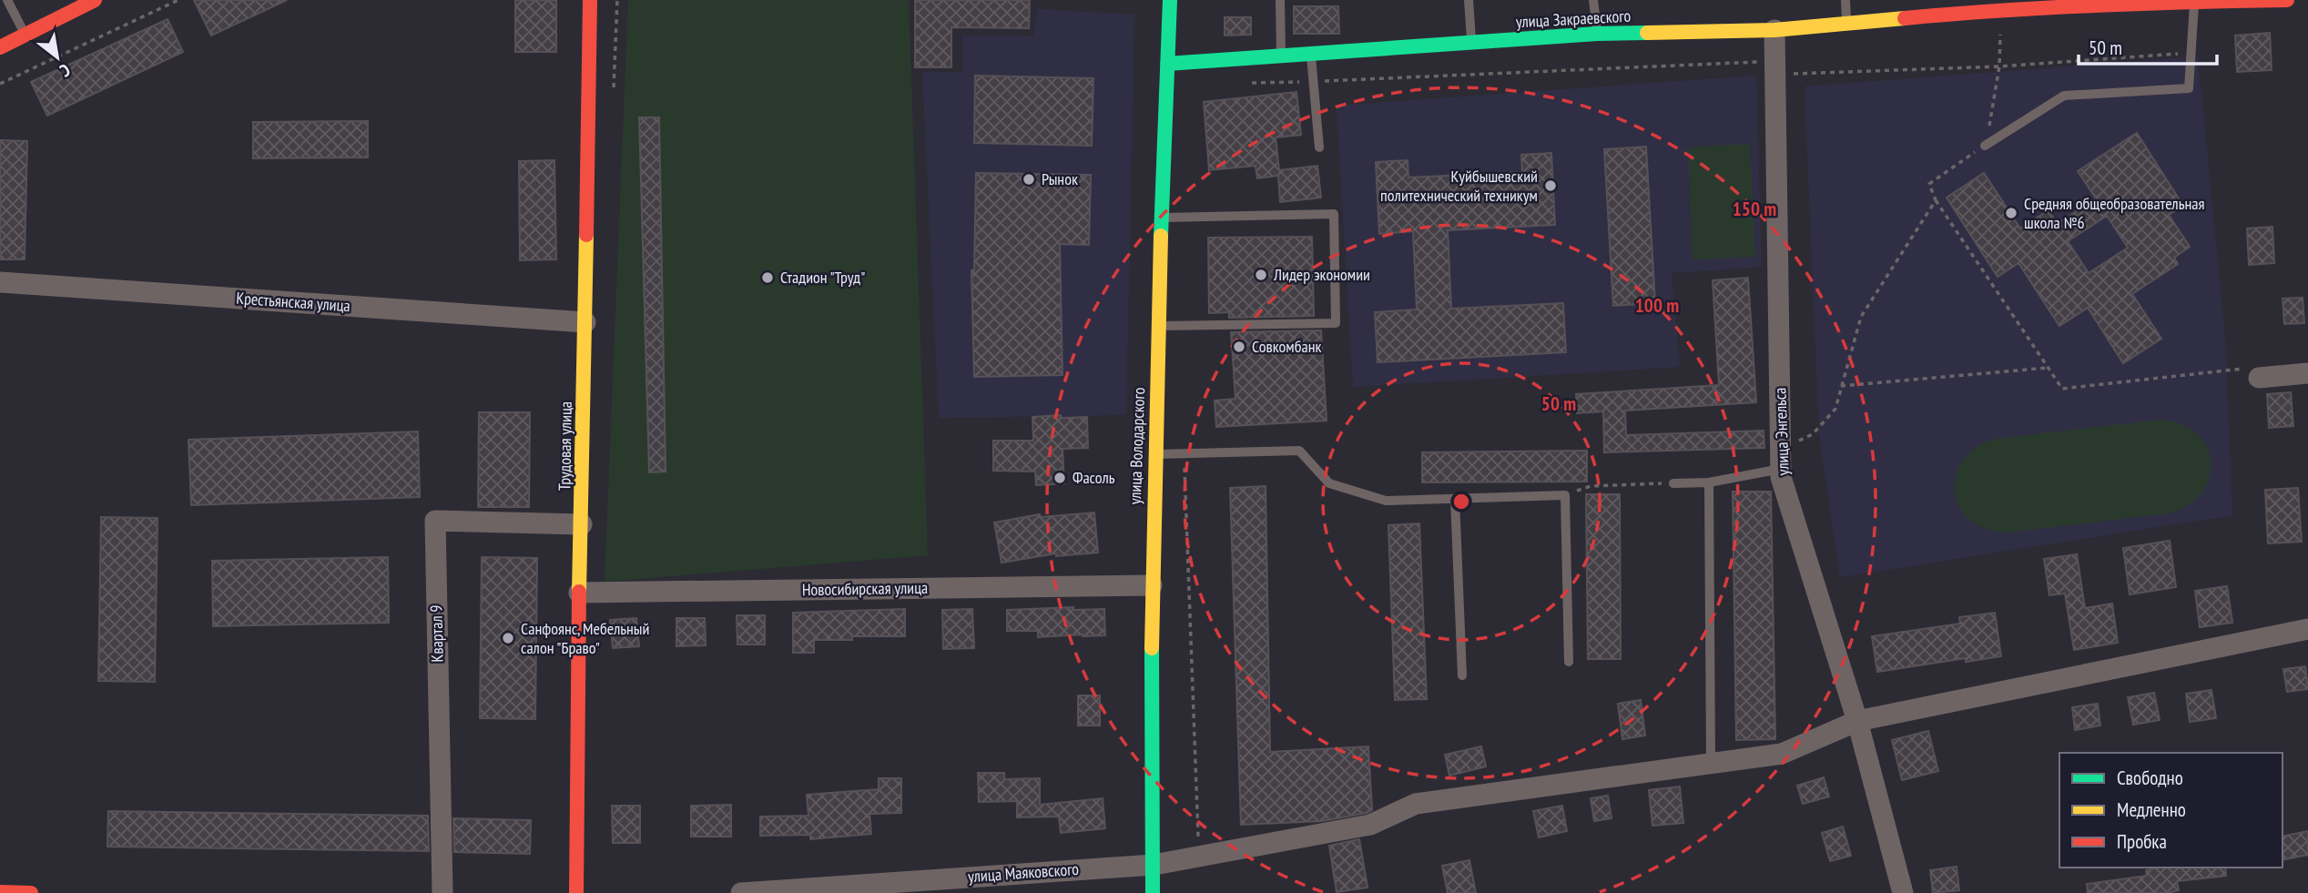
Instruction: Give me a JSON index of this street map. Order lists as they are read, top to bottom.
{
  "streets": {
    "street": [
      "улица Закраевского",
      "Крестьянская улица",
      "улица Энгельса",
      "Трудовая улица",
      "улица Володарского",
      "Новосибирская улица",
      "Квартал 9",
      "улица Маяковского"
    ]
  },
  "crossings": [
    ["улица Закраевского", "улица Энгельса"],
    ["улица Закраевского", "улица Володарского"],
    ["Крестьянская улица", "Трудовая улица"],
    ["улица Энгельса", "улица Маяковского"],
    ["Трудовая улица", "Новосибирская улица"],
    ["Трудовая улица", "Квартал 9"],
    ["улица Володарского", "Новосибирская улица"],
    ["улица Володарского", "улица Маяковского"]
  ],
  "places": [
    "Рынок",
    "Куйбышевский политехнический техникум",
    "Средняя общеобразовательная школа №6",
    "Лидер экономии",
    "Стадион \"Труд\"",
    "Совкомбанк",
    "Фасоль",
    "Санфоянс, Мебельный салон \"Браво\""
  ],
  "legend": ["Свободно", "Медленно", "Пробка"],
  "scale_bar": "50 m",
  "north": "bottom right",
  "rings": ["150 m", "100 m", "50 m"]
}
